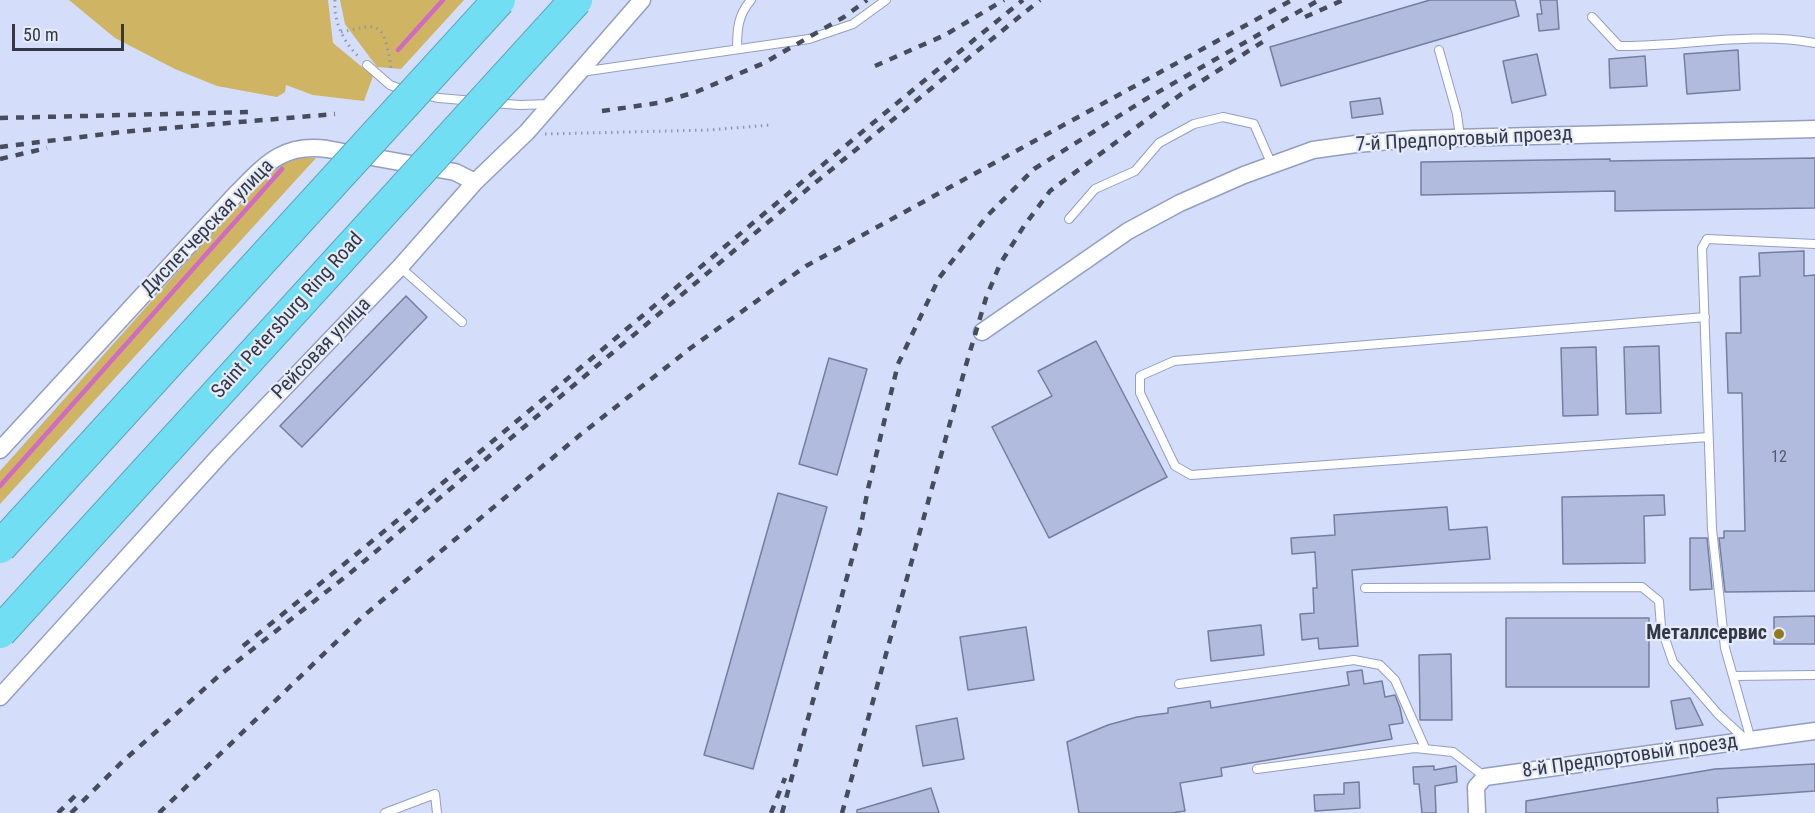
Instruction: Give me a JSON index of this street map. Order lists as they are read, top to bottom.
{
  "streets": {
    "highway": ["Saint Petersburg Ring Road"],
    "street": [
      "7-й Предпортовый проезд",
      "Диспетчерская улица",
      "Рейсовая улица",
      "8-й Предпортовый проезд"
    ]
  },
  "crossings": [
    ["Диспетчерская улица", "Рейсовая улица"]
  ],
  "places": ["Металлсервис"],
  "house_numbers": ["12"],
  "scale_bar": "50 m"
}
